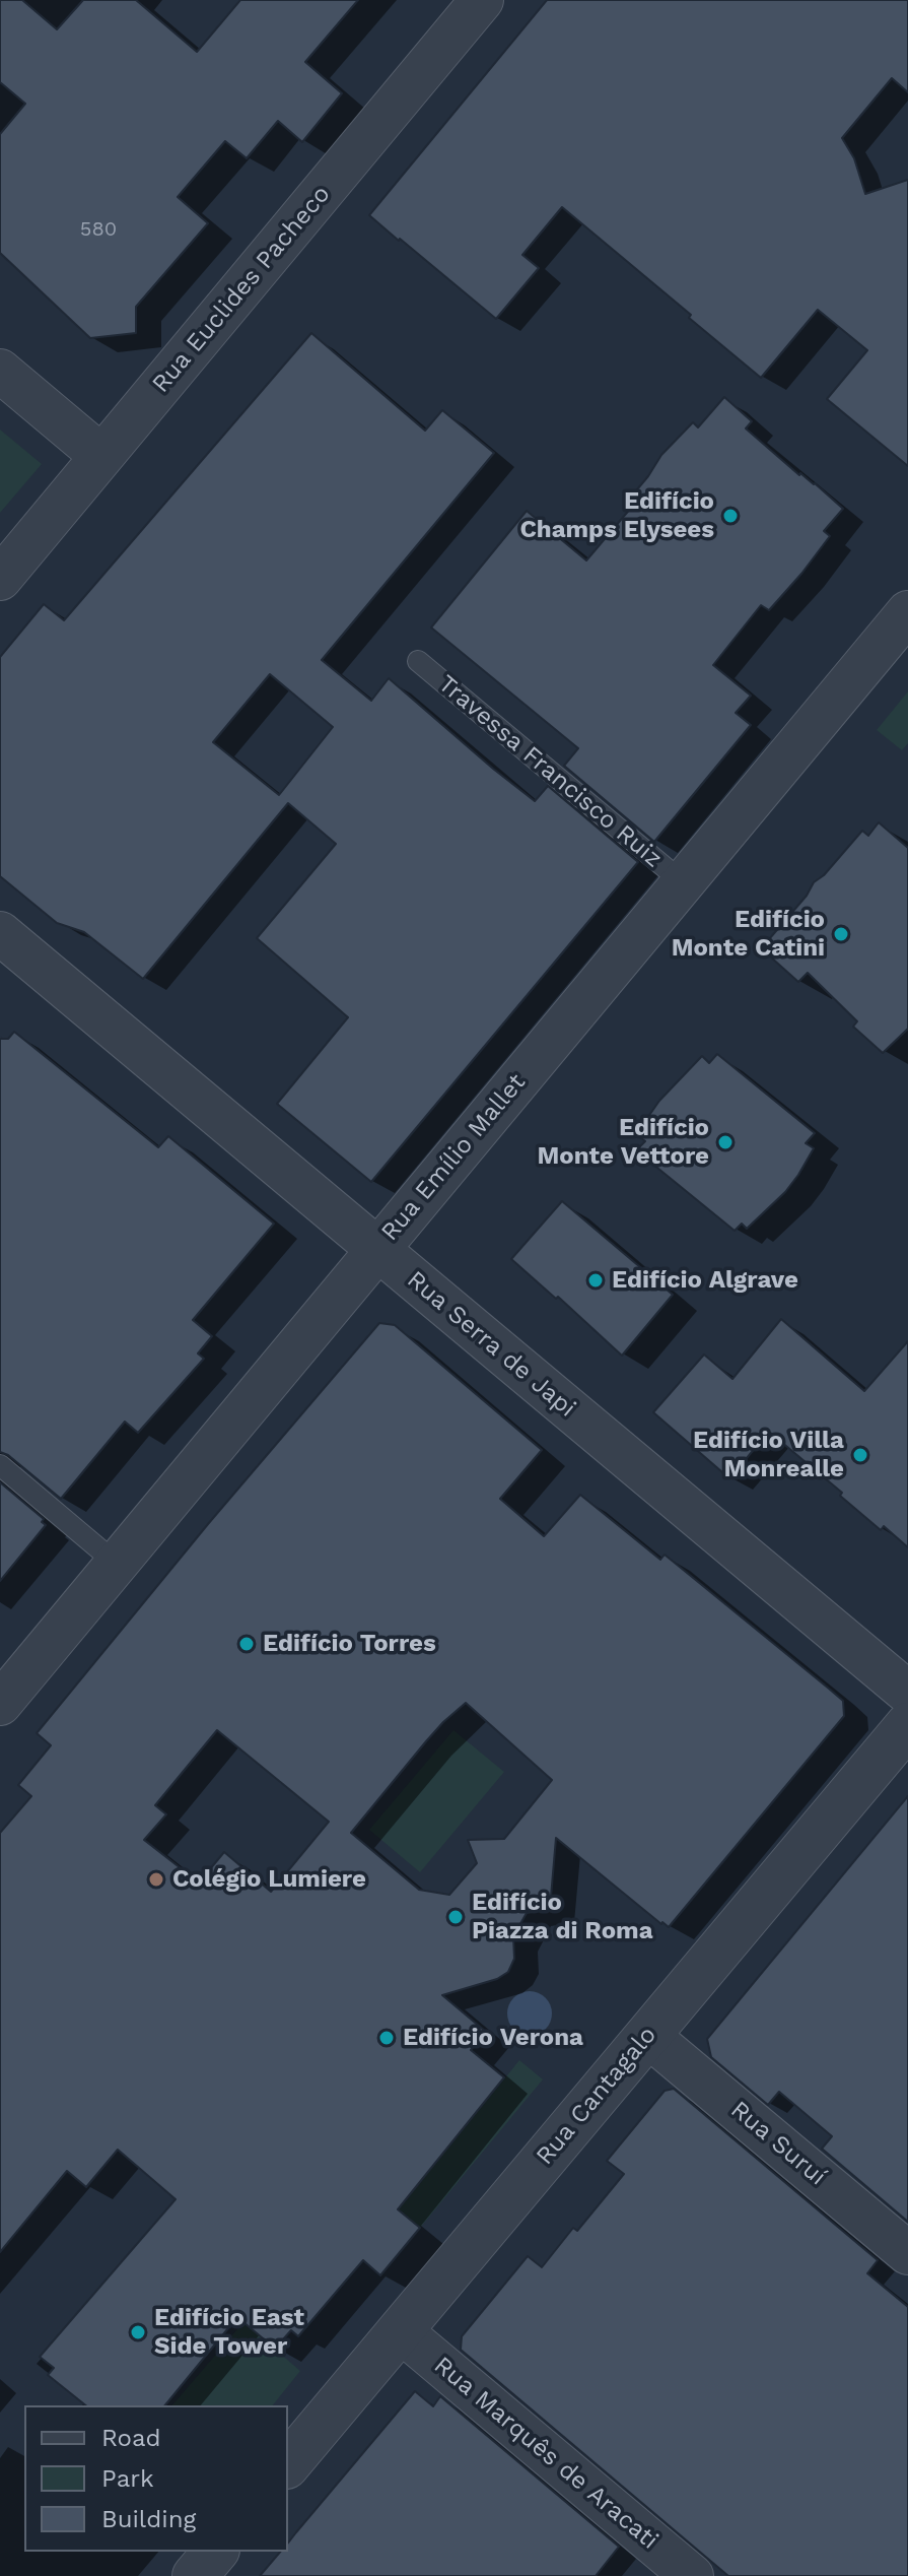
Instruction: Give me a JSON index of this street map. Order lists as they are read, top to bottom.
{
  "streets": {
    "street": [
      "Rua Euclides Pacheco",
      "Rua Emílio Mallet",
      "Rua Serra de Japi",
      "Rua Cantagalo",
      "Rua Suruí",
      "Rua Marquês de Aracati"
    ],
    "lane": ["Travessa Francisco Ruiz"]
  },
  "crossings": [
    ["Travessa Francisco Ruiz", "Rua Emílio Mallet"],
    ["Rua Emílio Mallet", "Rua Serra de Japi"],
    ["Rua Cantagalo", "Rua Suruí"],
    ["Rua Cantagalo", "Rua Marquês de Aracati"]
  ],
  "places": [
    "Edifício Champs Elysees",
    "Edifício Monte Catini",
    "Edifício Monte Vettore",
    "Edifício Algrave",
    "Edifício Villa Monrealle",
    "Edifício Torres",
    "Colégio Lumiere",
    "Edifício Piazza di Roma",
    "Edifício Verona",
    "Edifício East Side Tower"
  ],
  "house_numbers": ["580"],
  "legend": ["Road", "Park", "Building"]
}
